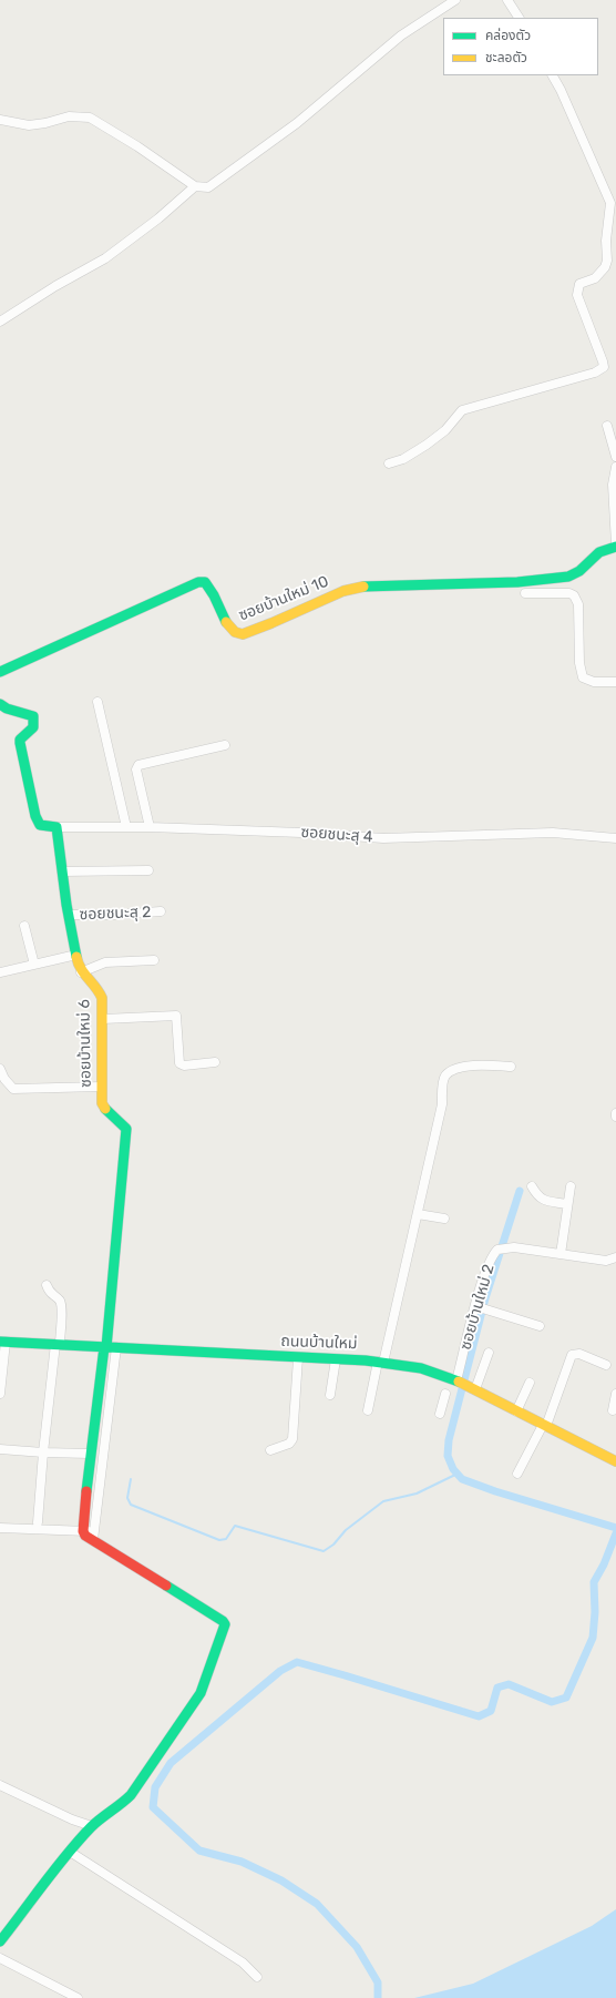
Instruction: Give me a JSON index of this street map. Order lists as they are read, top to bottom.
{
  "streets": {
    "street": [
      "ซอยบ้านใหม่ 10",
      "ซอยชนะสุ 4",
      "ซอยชนะสุ 2",
      "ซอยบ้านใหม่ 6",
      "ซอยบ้านใหม่ 2",
      "ถนนบ้านใหม่"
    ]
  },
  "crossings": [
    ["ซอยบ้านใหม่ 6", "ถนนบ้านใหม่"],
    ["ซอยบ้านใหม่ 2", "ถนนบ้านใหม่"]
  ],
  "legend": ["คล่องตัว", "ชะลอตัว"]
}
